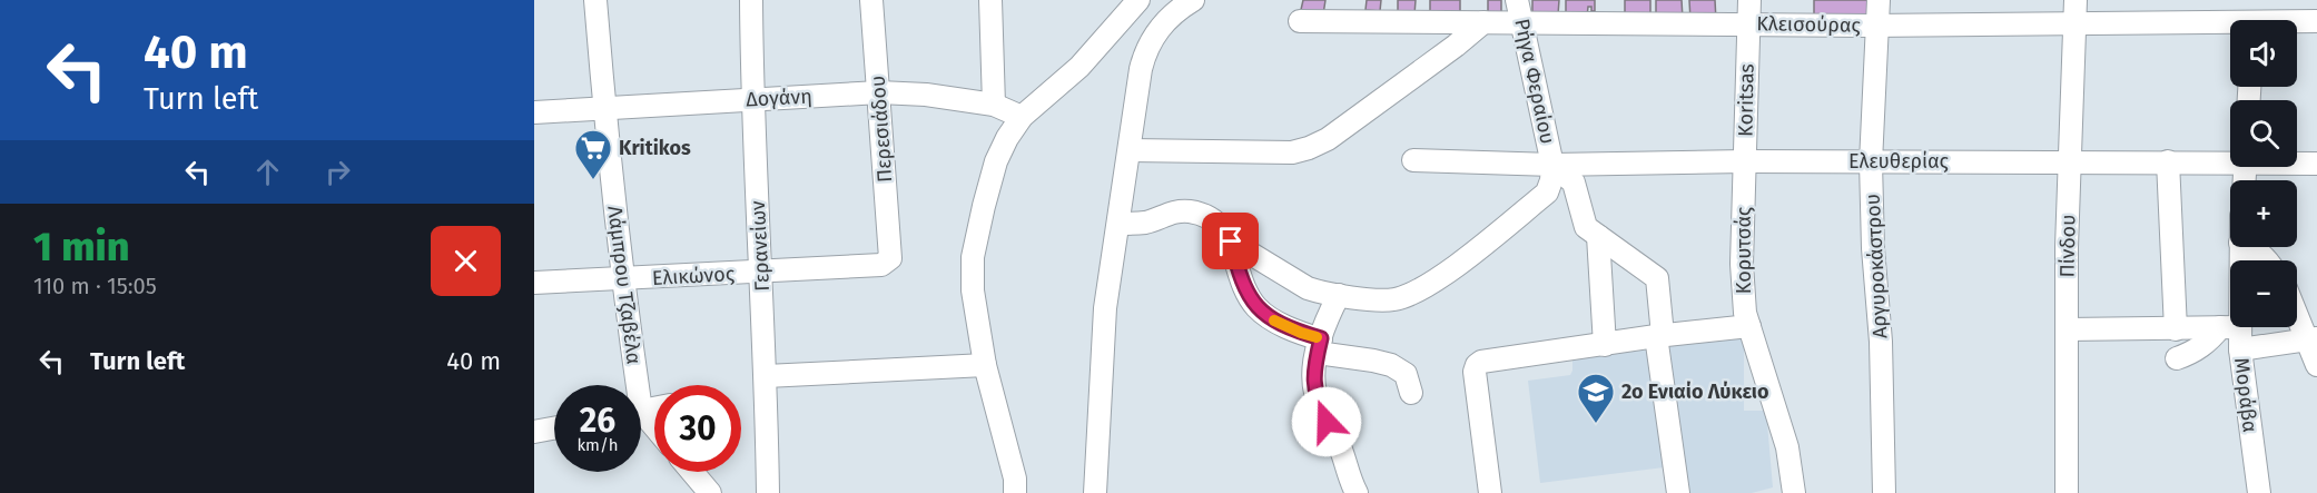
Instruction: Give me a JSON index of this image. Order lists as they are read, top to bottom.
{
  "streets": {
    "street": [
      "Κλεισούρας",
      "Ρήγα Φεραίου",
      "Δογάνη",
      "Koritsas",
      "Περεσιάδου",
      "Ελευθερίας",
      "Γερανείων",
      "Πίνδου",
      "Κορυτσάς",
      "Αργυροκάστρου",
      "Ελικώνος",
      "Λάμπρου Τζαβέλα",
      "Μοράβα"
    ]
  },
  "crossings": [
    ["Κλεισούρας", "Ρήγα Φεραίου"],
    ["Κλεισούρας", "Koritsas"],
    ["Κλεισούρας", "Πίνδου"],
    ["Κλεισούρας", "Αργυροκάστρου"],
    ["Ρήγα Φεραίου", "Ελευθερίας"],
    ["Δογάνη", "Περεσιάδου"],
    ["Δογάνη", "Γερανείων"],
    ["Δογάνη", "Λάμπρου Τζαβέλα"],
    ["Koritsas", "Ελευθερίας"],
    ["Koritsas", "Κορυτσάς"],
    ["Περεσιάδου", "Ελικώνος"],
    ["Ελευθερίας", "Πίνδου"],
    ["Ελευθερίας", "Κορυτσάς"],
    ["Ελευθερίας", "Αργυροκάστρου"],
    ["Γερανείων", "Ελικώνος"],
    ["Ελικώνος", "Λάμπρου Τζαβέλα"]
  ],
  "places": {
    "supermarket": ["Kritikos"],
    "school or university": ["2ο Ενιαίο Λύκειο"]
  },
  "page": {
    "turn": ["40 m", "Turn left"],
    "map_buttons": ["+", "−"],
    "heading": ["1 min", "110 m · 15:05"],
    "list": [
      {
        "name": "Turn left",
        "value": "40 m"
      }
    ],
    "speed": "26 km/h",
    "limit": "30"
  }
}
